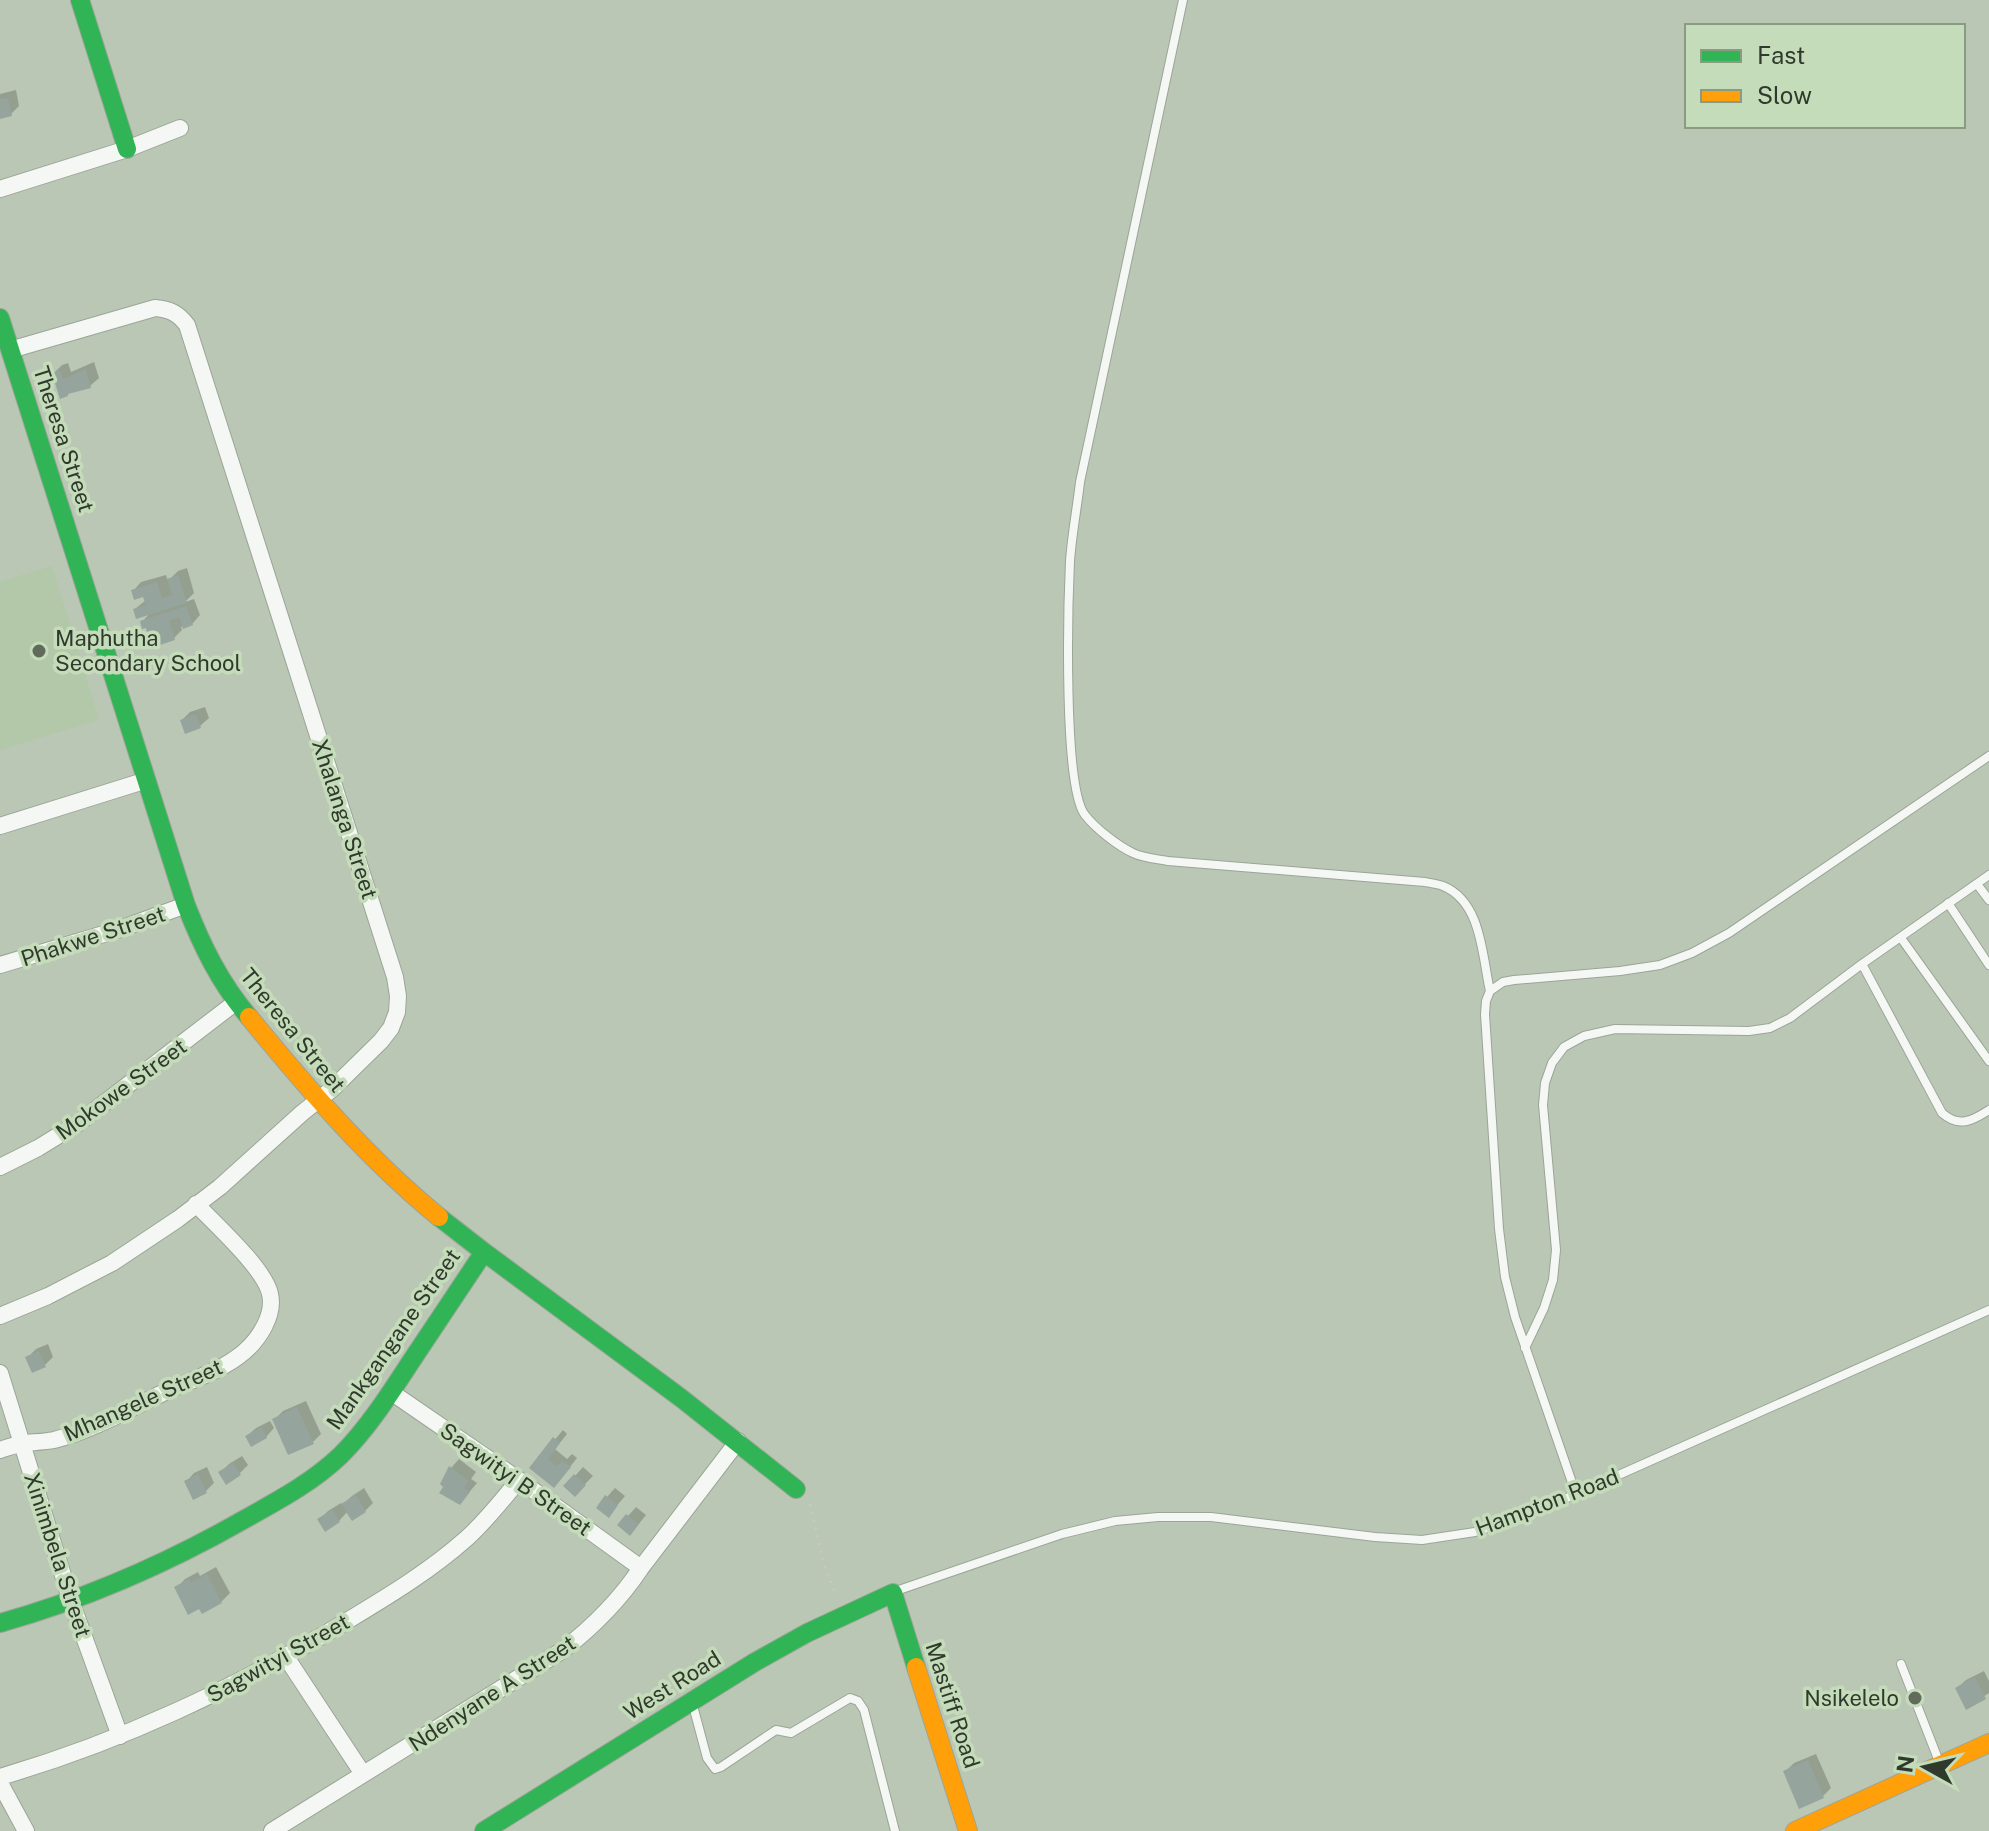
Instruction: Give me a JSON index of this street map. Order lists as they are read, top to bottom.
{
  "streets": {
    "street": [
      "Theresa Street",
      "Xhalanga Street",
      "Phakwe Street",
      "Mokowe Street",
      "Mankgangane Street",
      "Mhangele Street",
      "Sagwityi B Street",
      "Xinimbela Street",
      "Sagwityi Street",
      "West Road",
      "Ndenyane A Street",
      "Mastiff Road"
    ],
    "lane": ["Hampton Road"]
  },
  "crossings": [
    ["Theresa Street", "Xhalanga Street"],
    ["Theresa Street", "Phakwe Street"],
    ["Theresa Street", "Mokowe Street"],
    ["Theresa Street", "Mankgangane Street"],
    ["Theresa Street", "Ndenyane A Street"],
    ["Xhalanga Street", "Mhangele Street"],
    ["Mankgangane Street", "Sagwityi B Street"],
    ["Mankgangane Street", "Xinimbela Street"],
    ["Mhangele Street", "Xinimbela Street"],
    ["Sagwityi B Street", "Sagwityi Street"],
    ["Sagwityi B Street", "Ndenyane A Street"],
    ["Hampton Road", "West Road"],
    ["Hampton Road", "Mastiff Road"],
    ["Xinimbela Street", "Sagwityi Street"],
    ["West Road", "Mastiff Road"]
  ],
  "places": ["Maphutha Secondary School", "Nsikelelo"],
  "legend": ["Fast", "Slow"],
  "north": "left"
}
